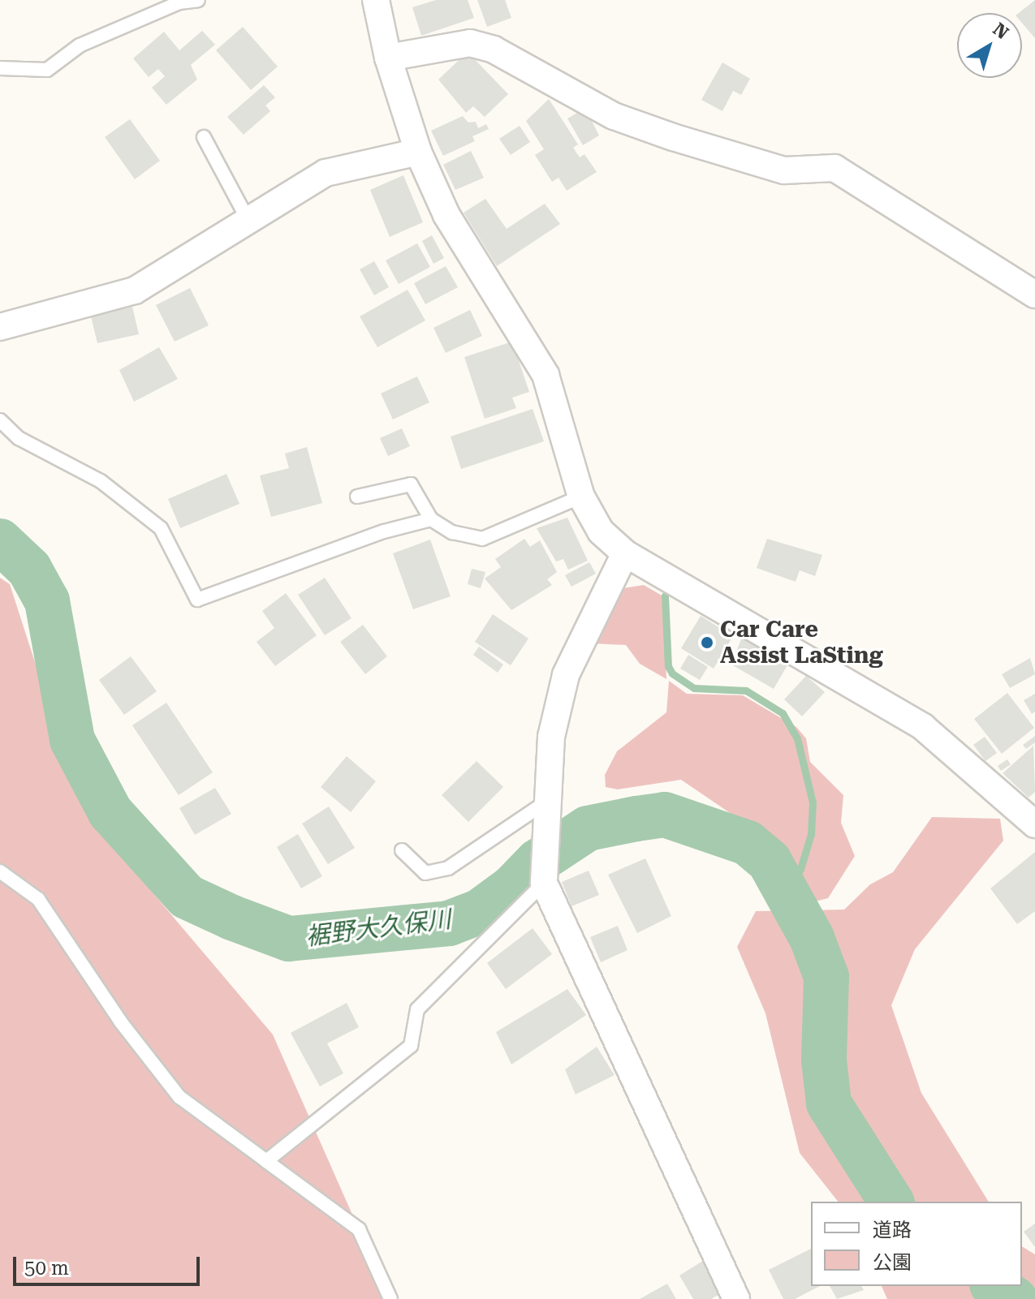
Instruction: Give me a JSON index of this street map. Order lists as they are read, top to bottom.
{
  "water": ["裾野大久保川"],
  "places": ["Car Care Assist LaSting"],
  "legend": ["道路", "公園"],
  "scale_bar": "50 m",
  "north": "top right"
}
